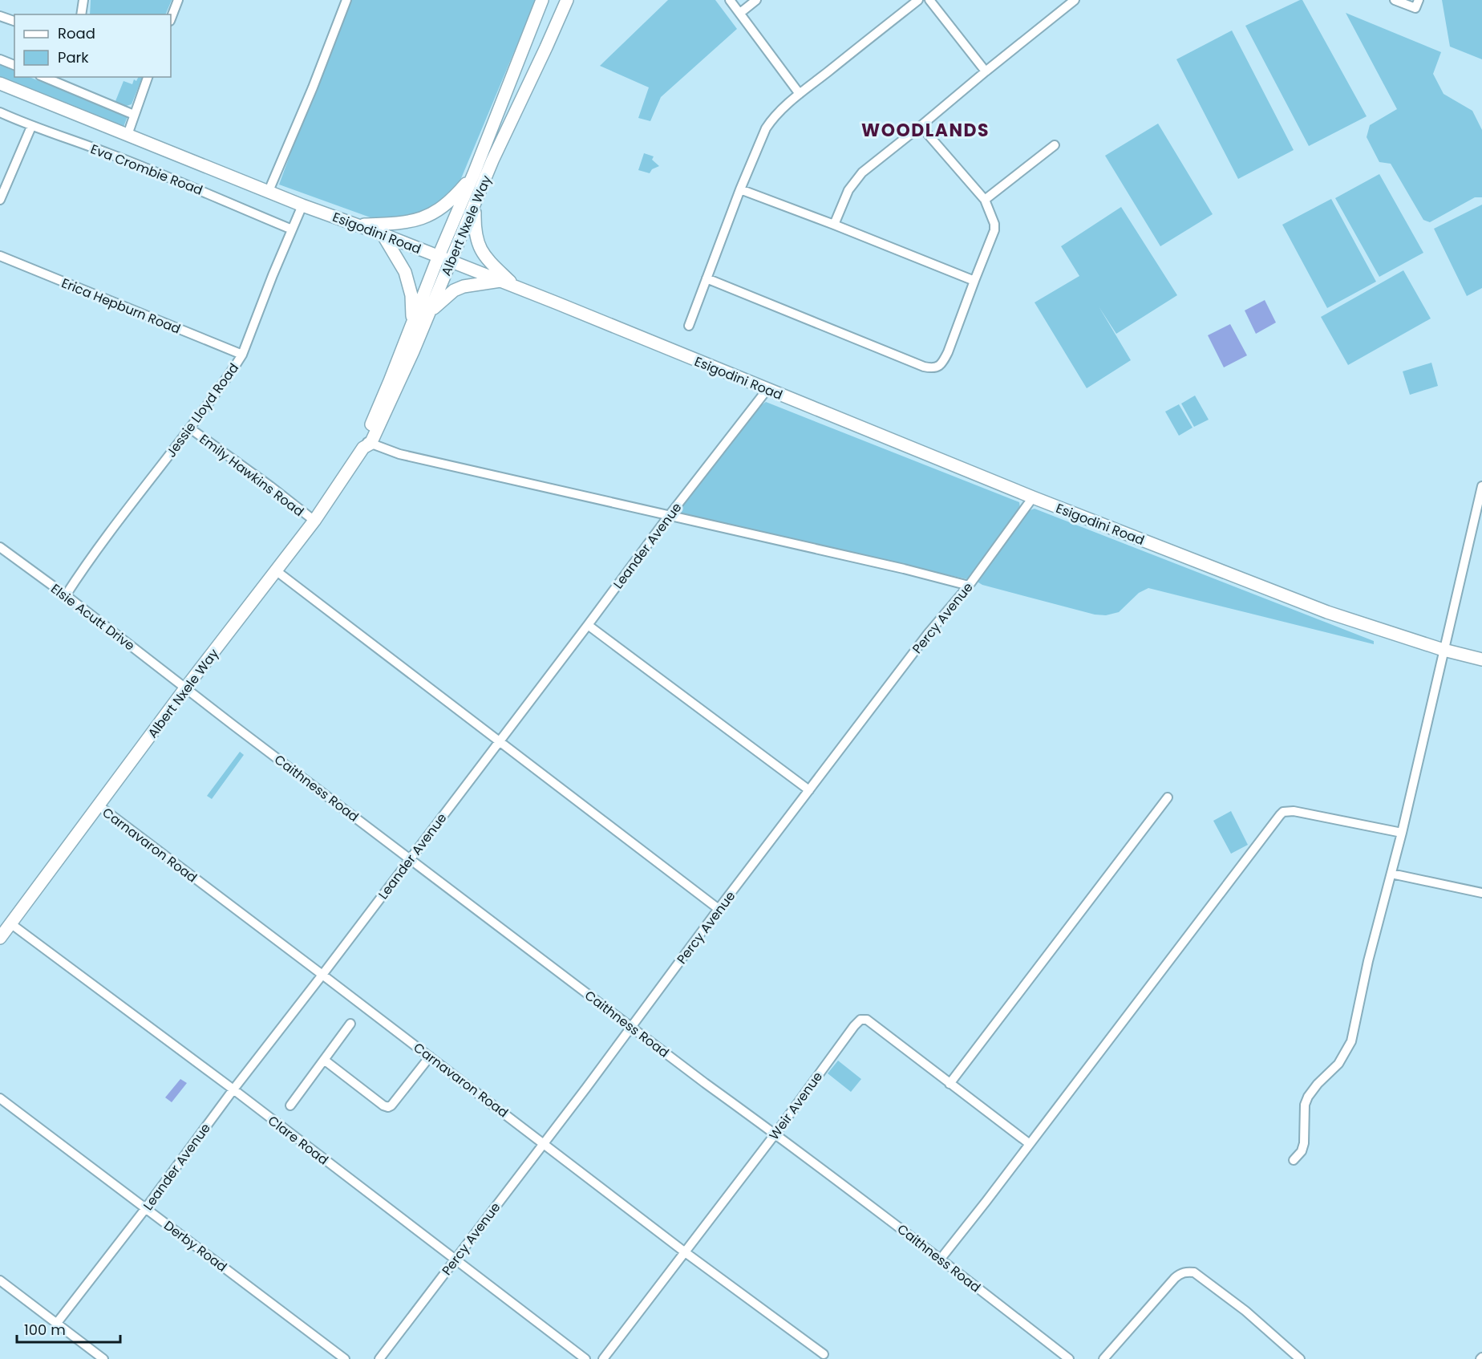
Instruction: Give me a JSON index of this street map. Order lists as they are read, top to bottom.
{
  "streets": {
    "main road": ["Albert Nxele Way", "Esigodini Road"],
    "street": [
      "Eva Crombie Road",
      "Erica Hepburn Road",
      "Jessie Lloyd Road",
      "Emily Hawkins Road",
      "Leander Avenue",
      "Elsie Acutt Drive",
      "Percy Avenue",
      "Caithness Road",
      "Carnavaron Road",
      "Weir Avenue",
      "Clare Road",
      "Derby Road"
    ]
  },
  "crossings": [
    ["Eva Crombie Road", "Jessie Lloyd Road"],
    ["Albert Nxele Way", "Esigodini Road"],
    ["Albert Nxele Way", "Emily Hawkins Road"],
    ["Albert Nxele Way", "Elsie Acutt Drive"],
    ["Albert Nxele Way", "Caithness Road"],
    ["Albert Nxele Way", "Carnavaron Road"],
    ["Albert Nxele Way", "Clare Road"],
    ["Esigodini Road", "Jessie Lloyd Road"],
    ["Esigodini Road", "Leander Avenue"],
    ["Esigodini Road", "Percy Avenue"],
    ["Erica Hepburn Road", "Jessie Lloyd Road"],
    ["Jessie Lloyd Road", "Emily Hawkins Road"],
    ["Jessie Lloyd Road", "Elsie Acutt Drive"],
    ["Leander Avenue", "Caithness Road"],
    ["Leander Avenue", "Carnavaron Road"],
    ["Leander Avenue", "Clare Road"],
    ["Leander Avenue", "Derby Road"],
    ["Elsie Acutt Drive", "Caithness Road"],
    ["Percy Avenue", "Caithness Road"],
    ["Percy Avenue", "Carnavaron Road"],
    ["Percy Avenue", "Clare Road"],
    ["Caithness Road", "Weir Avenue"],
    ["Carnavaron Road", "Weir Avenue"]
  ],
  "districts": ["WOODLANDS"],
  "legend": ["Road", "Park"],
  "scale_bar": "100 m"
}
